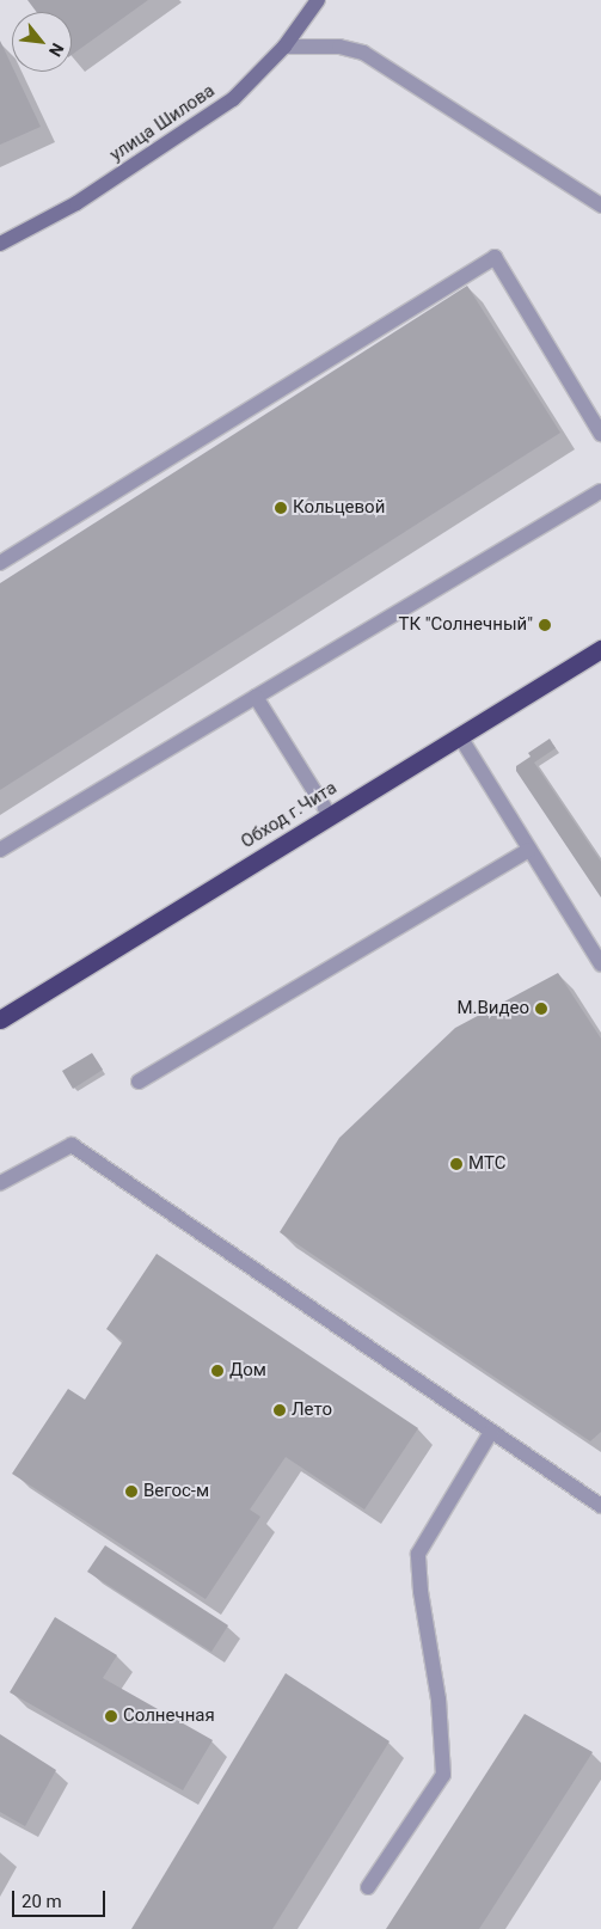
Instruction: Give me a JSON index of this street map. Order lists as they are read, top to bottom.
{
  "streets": {
    "highway": ["Обход г.Чита"],
    "main road": ["улица Шилова"]
  },
  "places": [
    "Кольцевой",
    "ТК \"Солнечный\"",
    "М.Видео",
    "МТС",
    "Дом",
    "Лето",
    "Вегос-м",
    "Солнечная"
  ],
  "scale_bar": "20 m",
  "north": "bottom right"
}
